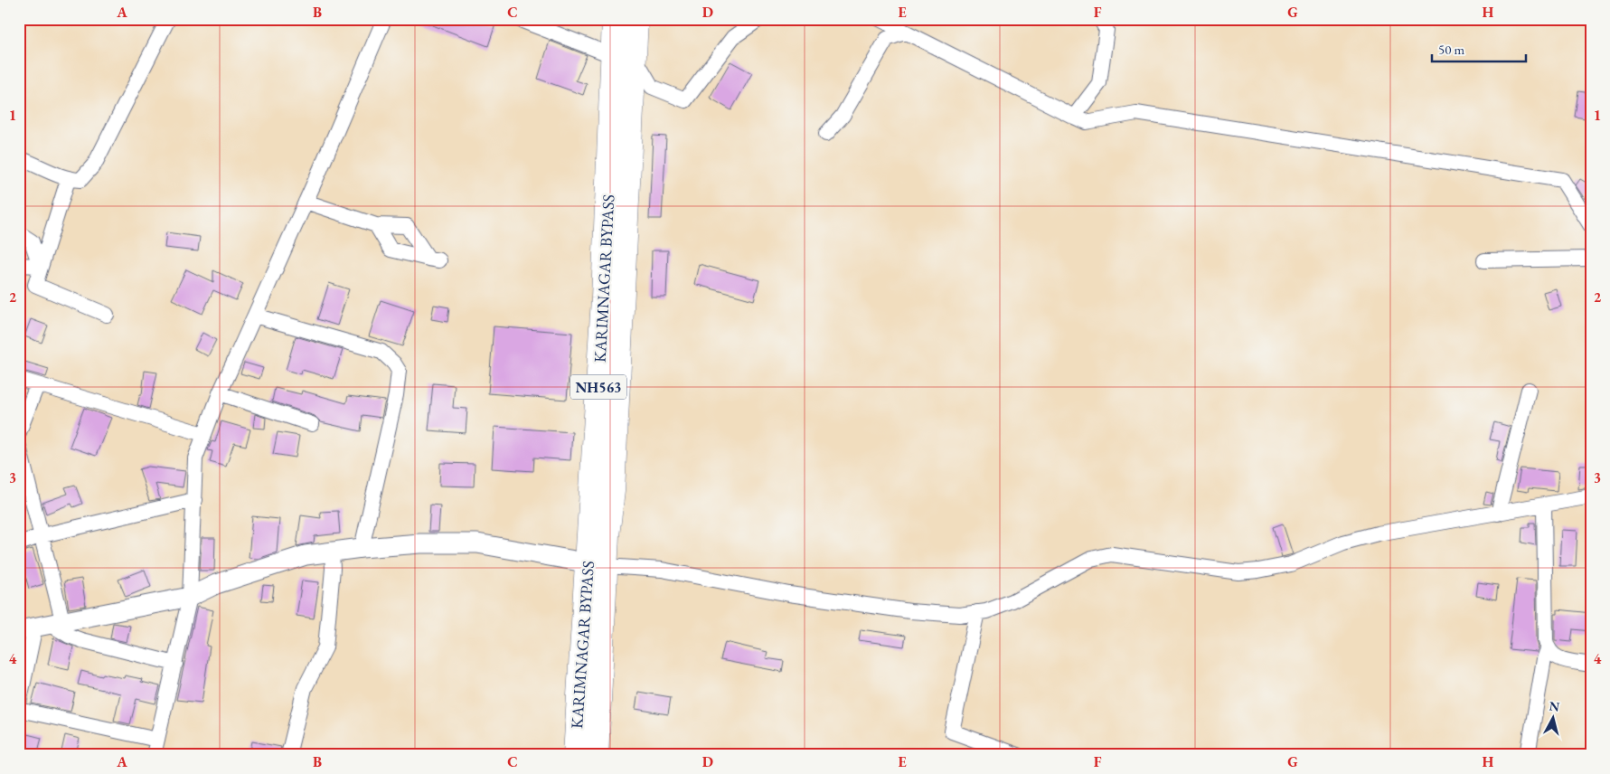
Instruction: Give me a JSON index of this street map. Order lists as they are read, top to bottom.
{
  "streets": {
    "highway": ["KARIMNAGAR BYPASS", "NH563"]
  },
  "crossings": [
    ["KARIMNAGAR BYPASS", "NH563"]
  ],
  "scale_bar": "50 m",
  "north": "top",
  "grid": {
    "columns": [
      "A",
      "B",
      "C",
      "D",
      "E",
      "F",
      "G",
      "H"
    ],
    "rows": [
      "1",
      "2",
      "3",
      "4"
    ]
  }
}
